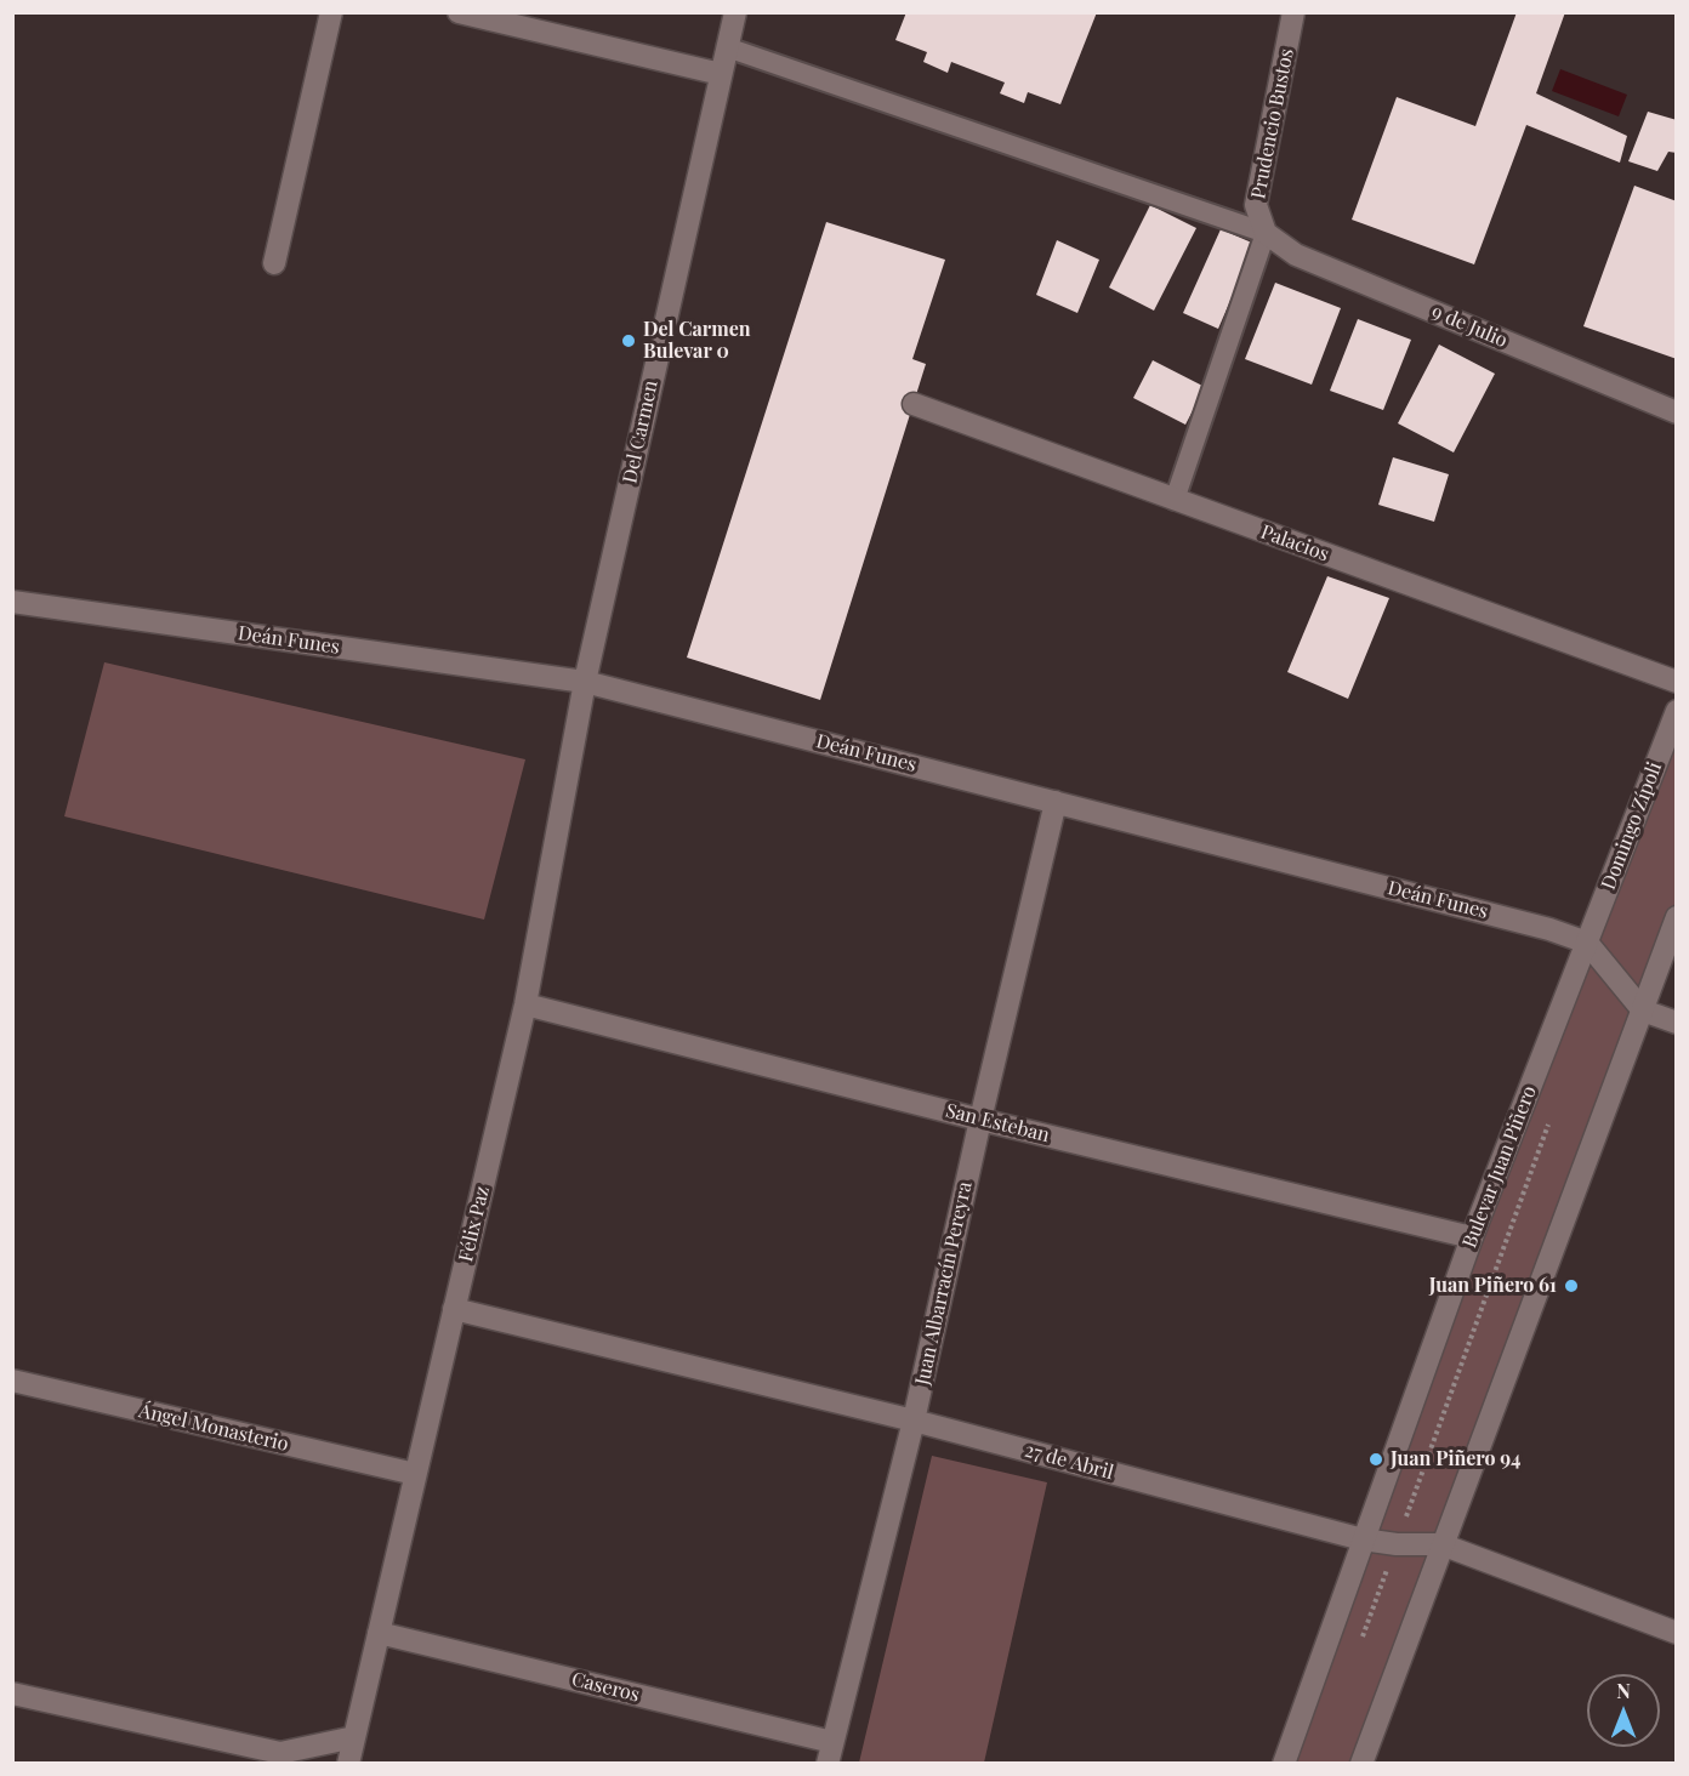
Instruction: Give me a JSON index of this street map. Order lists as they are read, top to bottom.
{
  "streets": {
    "street": [
      "Prudencio Bustos",
      "9 de Julio",
      "Del Carmen",
      "Palacios",
      "Deán Funes",
      "Domingo Zípoli",
      "San Esteban",
      "Bulevar Juan Piñero",
      "Félix Paz",
      "Juan Albarracín Pereyra",
      "Ángel Monasterio",
      "27 de Abril",
      "Caseros"
    ]
  },
  "crossings": [
    ["Prudencio Bustos", "9 de Julio"],
    ["Del Carmen", "Deán Funes"],
    ["Del Carmen", "Félix Paz"],
    ["Deán Funes", "Domingo Zípoli"],
    ["Deán Funes", "Bulevar Juan Piñero"],
    ["Deán Funes", "Félix Paz"],
    ["Deán Funes", "Juan Albarracín Pereyra"],
    ["Domingo Zípoli", "Bulevar Juan Piñero"],
    ["San Esteban", "Bulevar Juan Piñero"],
    ["San Esteban", "Félix Paz"],
    ["San Esteban", "Juan Albarracín Pereyra"],
    ["Bulevar Juan Piñero", "27 de Abril"],
    ["Félix Paz", "Ángel Monasterio"],
    ["Félix Paz", "27 de Abril"],
    ["Félix Paz", "Caseros"],
    ["Juan Albarracín Pereyra", "27 de Abril"],
    ["Juan Albarracín Pereyra", "Caseros"]
  ],
  "places": ["Del Carmen Bulevar 0", "Juan Piñero 61", "Juan Piñero 94"],
  "north": "top"
}
